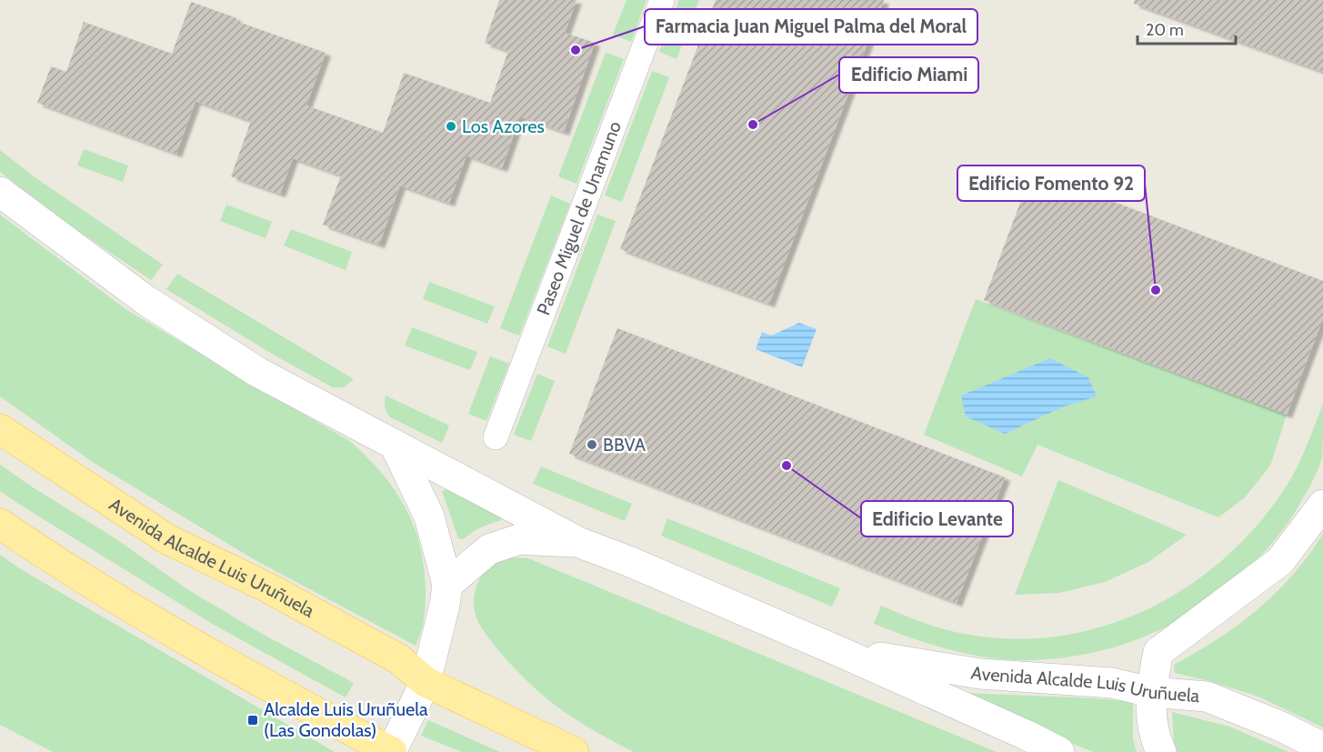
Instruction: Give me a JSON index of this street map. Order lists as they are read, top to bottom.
{
  "streets": {
    "main road": ["Avenida Alcalde Luis Uruñuela"],
    "street": ["Paseo Miguel de Unamuno"]
  },
  "places": {
    "other": [
      "Farmacia Juan Miguel Palma del Moral",
      "Edificio Miami",
      "Los Azores",
      "Edificio Fomento 92",
      "BBVA",
      "Edificio Levante"
    ],
    "transit": ["Alcalde Luis Uruñuela (Las Gondolas)"]
  },
  "scale_bar": "20 m"
}
